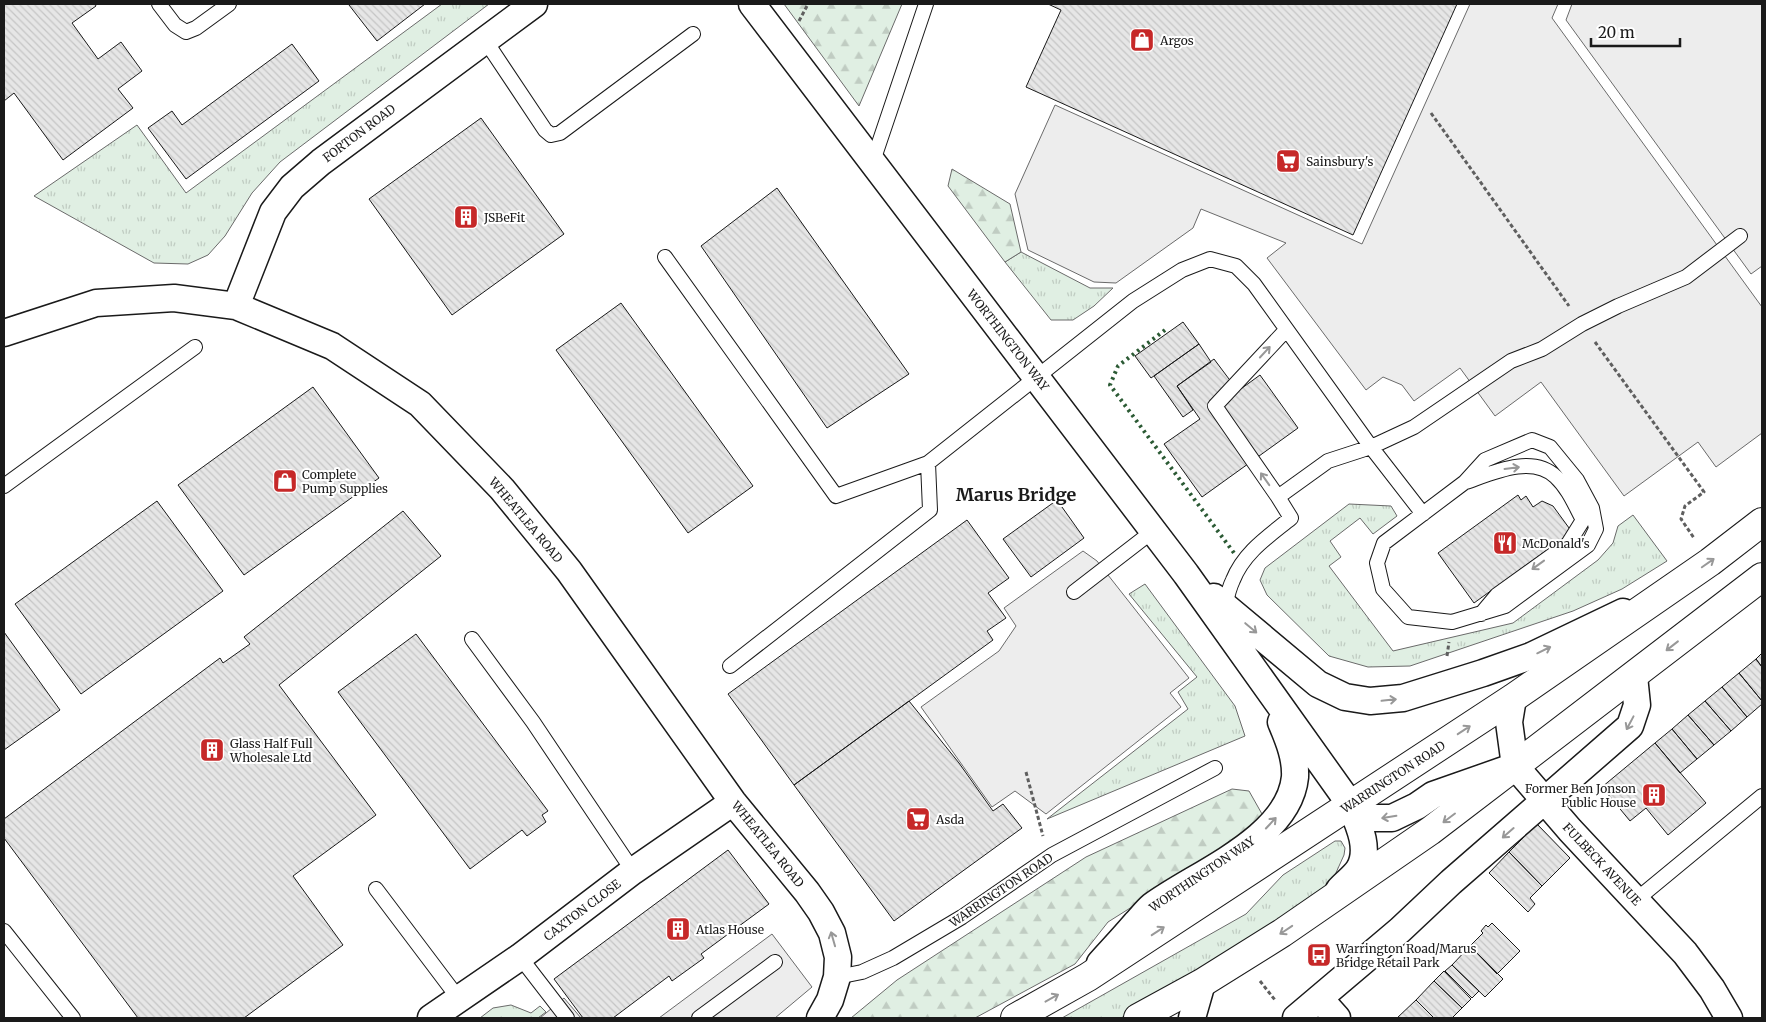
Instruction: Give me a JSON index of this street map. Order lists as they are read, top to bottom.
{
  "streets": {
    "highway": ["WARRINGTON ROAD"],
    "street": [
      "FORTON ROAD",
      "WORTHINGTON WAY",
      "WHEATLEA ROAD",
      "FULBECK AVENUE",
      "CAXTON CLOSE"
    ]
  },
  "crossings": [
    ["FORTON ROAD", "WHEATLEA ROAD"],
    ["WORTHINGTON WAY", "WARRINGTON ROAD"],
    ["WORTHINGTON WAY", "FULBECK AVENUE"],
    ["WHEATLEA ROAD", "WARRINGTON ROAD"],
    ["WHEATLEA ROAD", "CAXTON CLOSE"]
  ],
  "districts": ["Marus Bridge"],
  "places": {
    "shop": ["Argos", "Complete Pump Supplies"],
    "supermarket": ["Sainsbury's", "Asda"],
    "building": [
      "JSBeFit",
      "Glass Half Full Wholesale Ltd",
      "Former Ben Jonson Public House",
      "Atlas House"
    ],
    "restaurant": ["McDonald's"],
    "bus stop": ["Warrington Road/Marus Bridge Retail Park"]
  },
  "scale_bar": "20 m"
}
